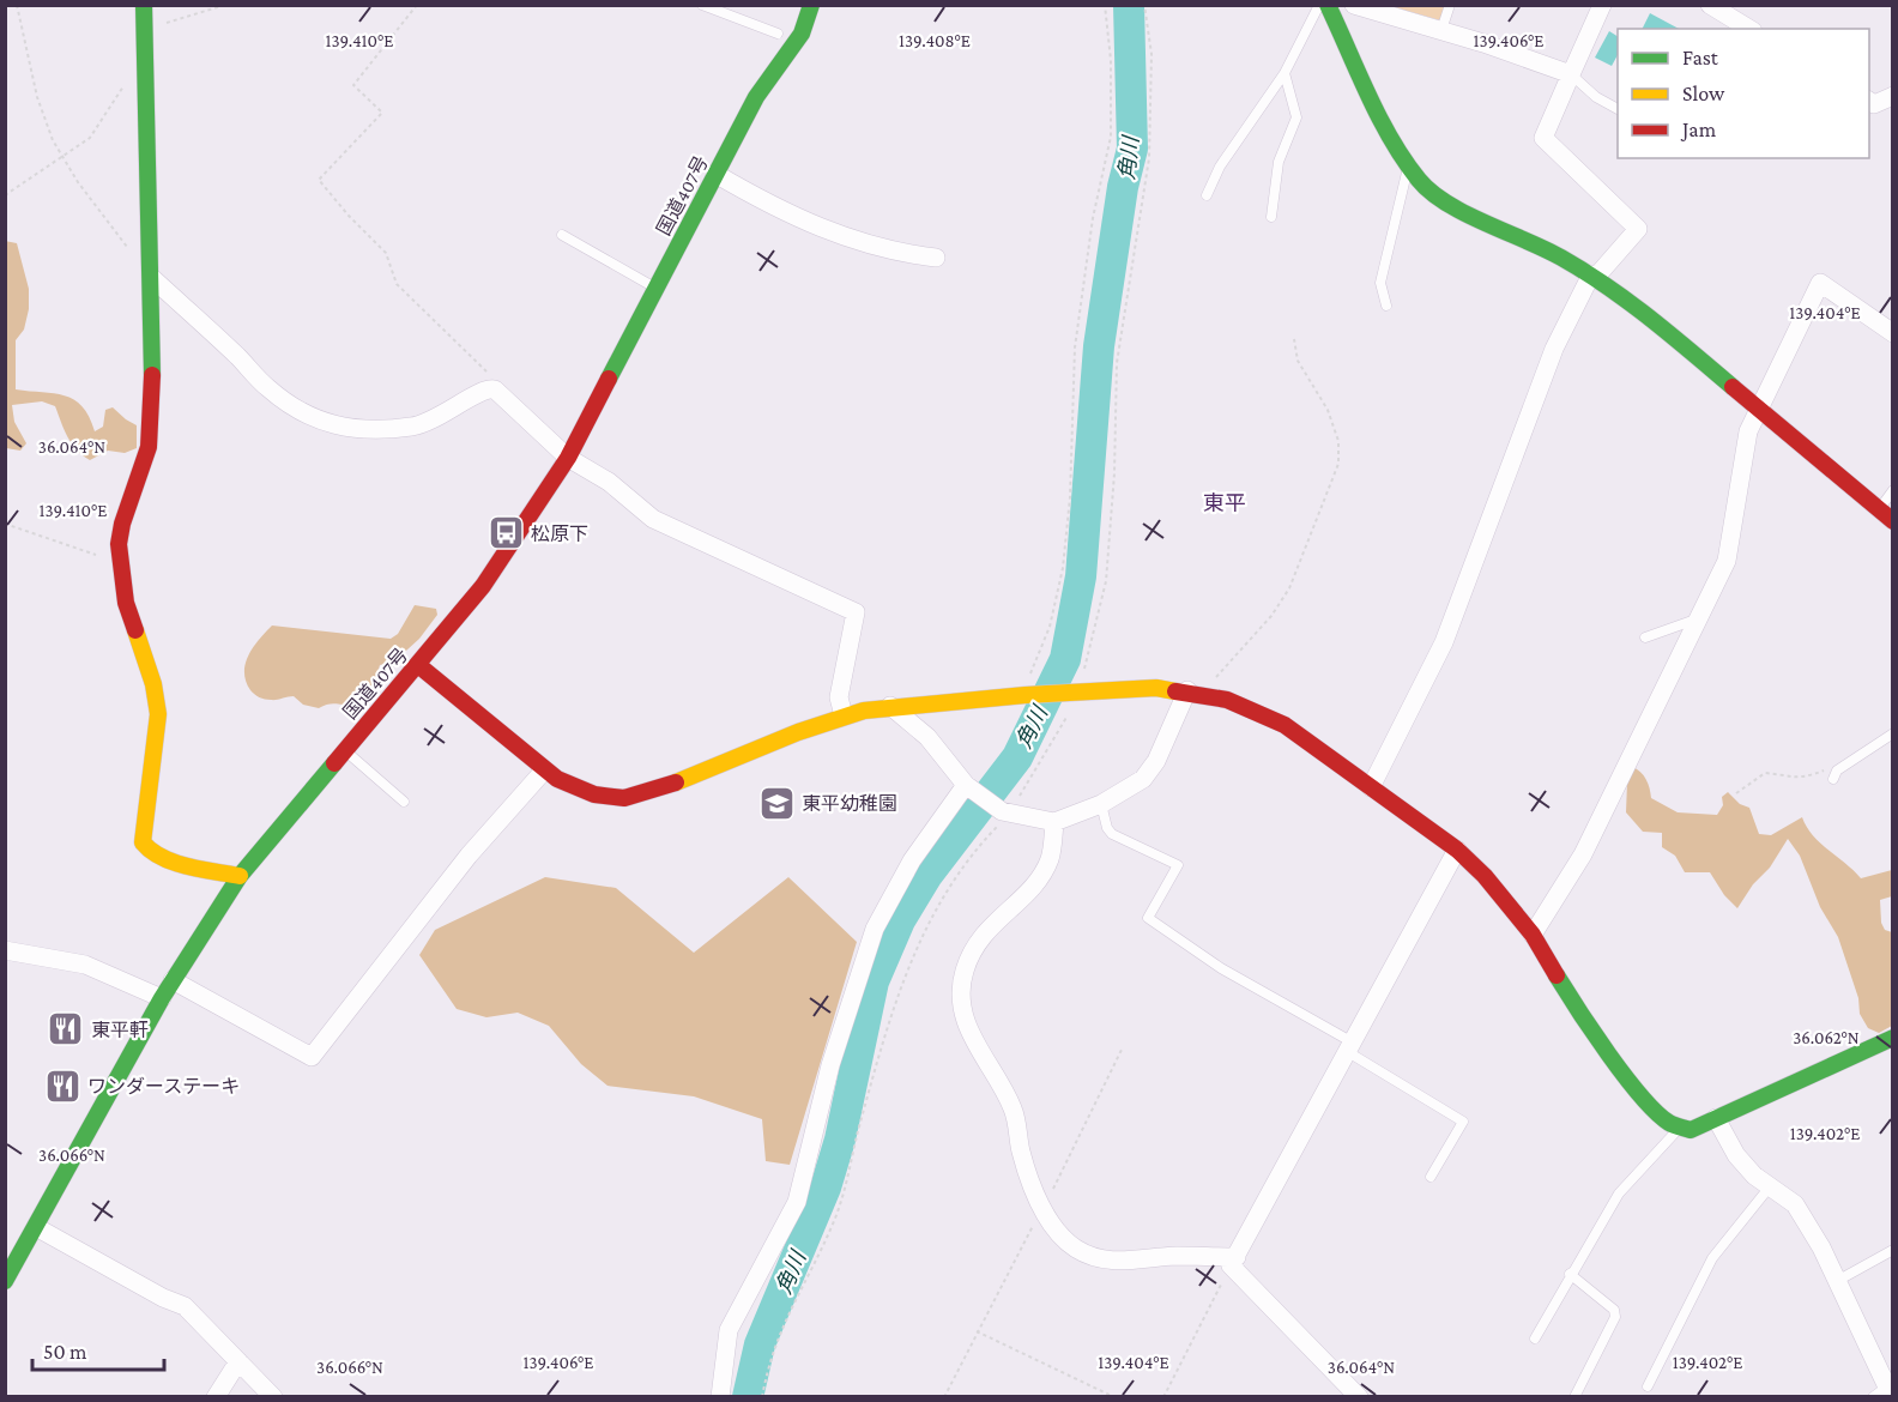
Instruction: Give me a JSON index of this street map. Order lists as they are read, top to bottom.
{
  "streets": {
    "main road": ["国道407号"]
  },
  "districts": ["東平"],
  "water": ["角川"],
  "places": {
    "bus stop": ["松原下"],
    "school or university": ["東平幼稚園"],
    "restaurant": ["東平軒", "ワンダーステーキ"]
  },
  "legend": ["Fast", "Slow", "Jam"],
  "scale_bar": "50 m",
  "coordinates": [
    "139.410°E",
    "139.408°E",
    "139.406°E",
    "139.404°E",
    "36.064°N",
    "36.062°N",
    "139.402°E",
    "36.066°N"
  ]
}
